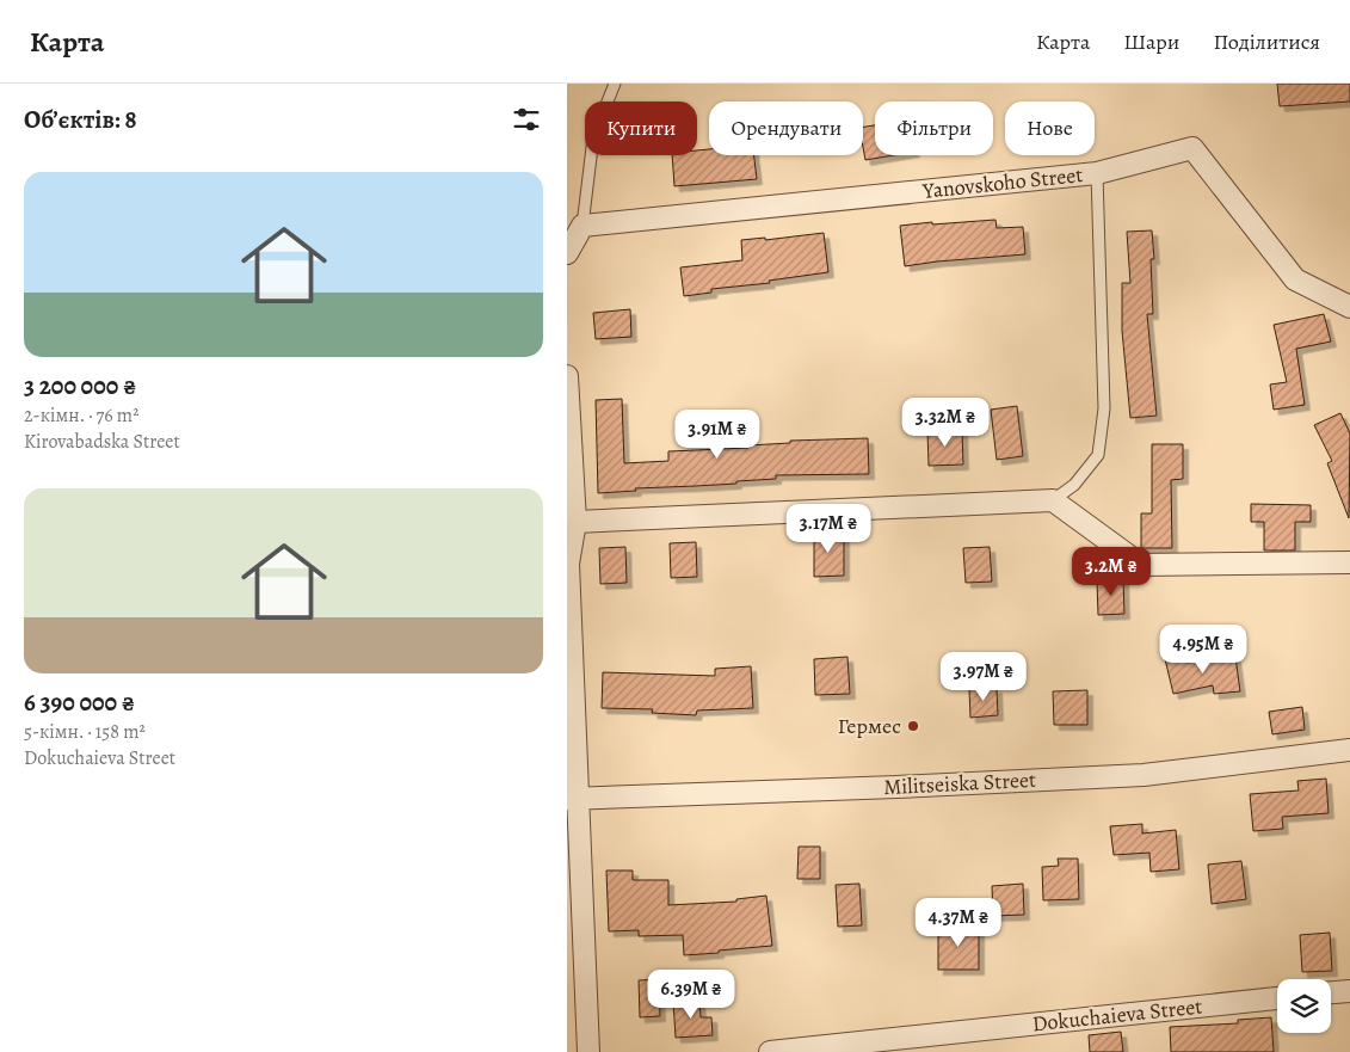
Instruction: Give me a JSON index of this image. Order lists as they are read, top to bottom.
{
  "streets": {
    "street": ["Yanovskoho Street", "Militseiska Street", "Dokuchaieva Street"]
  },
  "places": ["Гермес"],
  "page": {
    "header": "Карта",
    "nav": ["Карта", "Шари", "Поділитися"],
    "heading": "Об’єктів: 8",
    "chip": [
      "Купити",
      "Орендувати",
      "Фільтри",
      "Нове"
    ],
    "list": [
      {
        "name": "3 200 000 ₴",
        "note": "2-кімн. · 76 m² · Kirovabadska Street"
      },
      {
        "name": "6 390 000 ₴",
        "note": "5-кімн. · 158 m² · Dokuchaieva Street"
      }
    ],
    "price": [
      "3.32M ₴",
      "3.91M ₴",
      "3.17M ₴",
      "3.2M ₴",
      "4.95M ₴",
      "3.97M ₴",
      "4.37M ₴",
      "6.39M ₴"
    ]
  }
}
